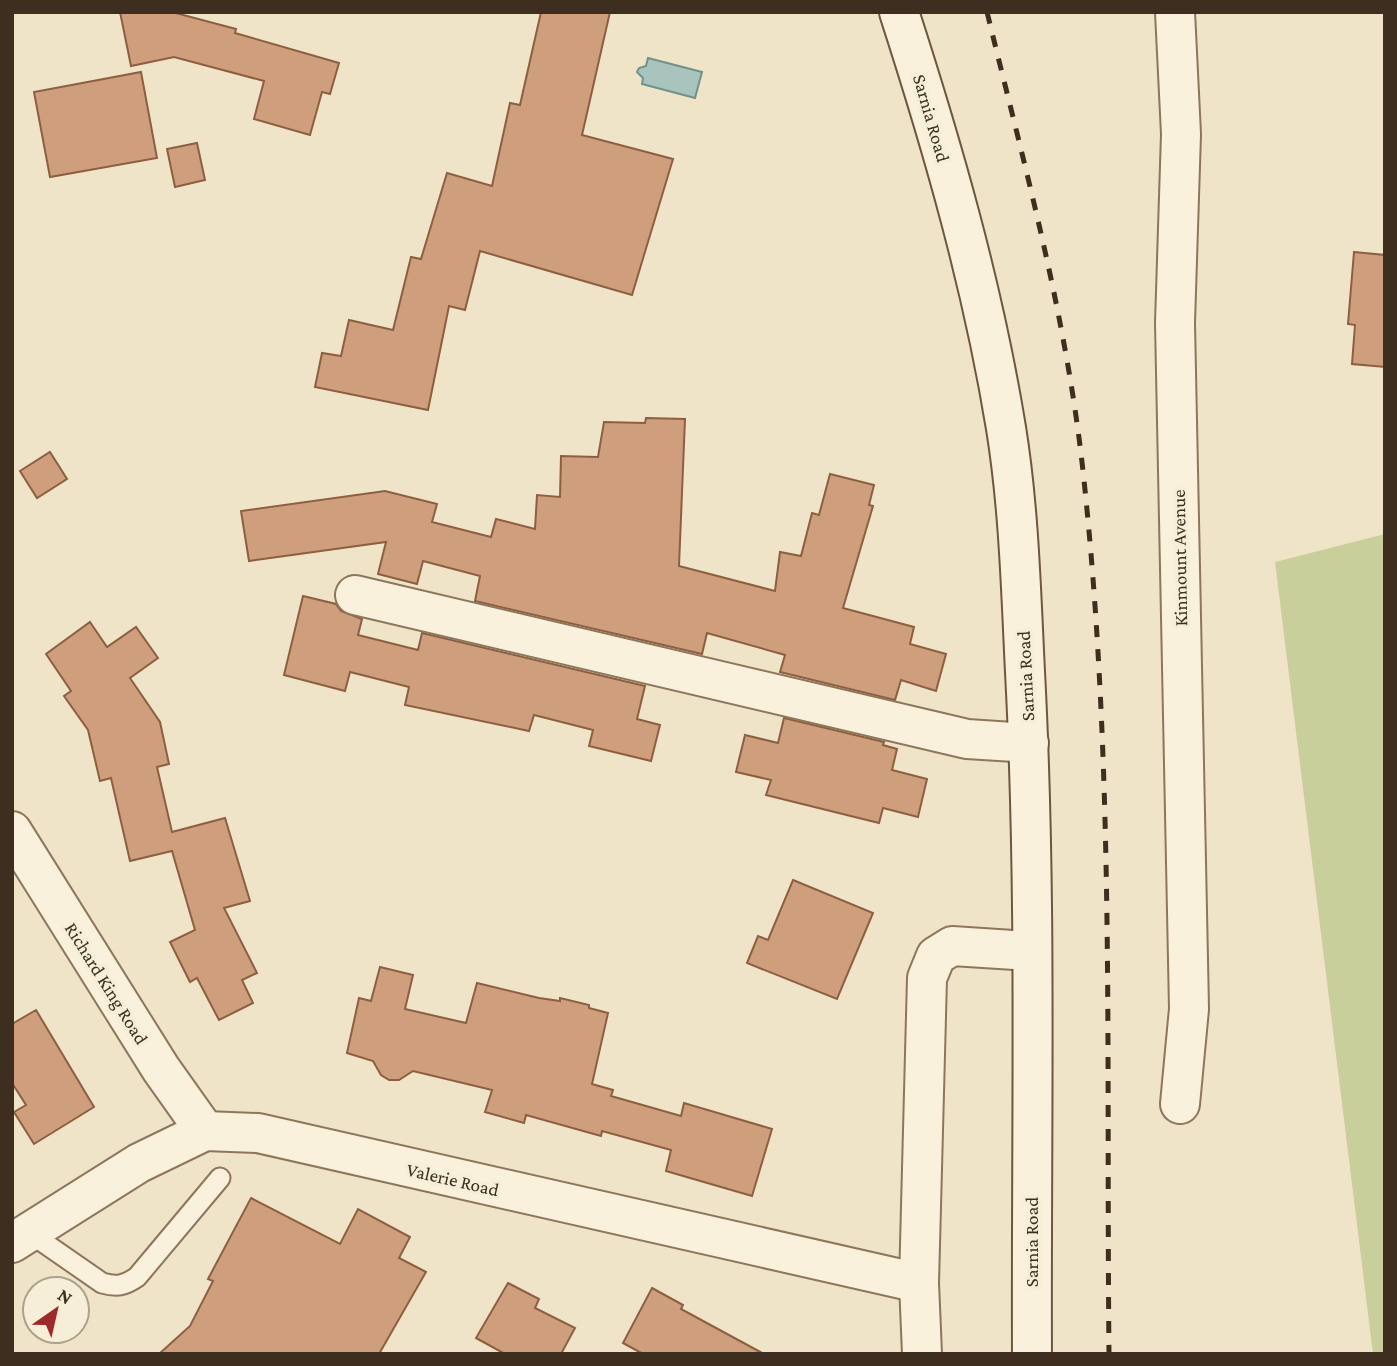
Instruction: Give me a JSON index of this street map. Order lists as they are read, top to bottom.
{
  "streets": {
    "street": [
      "Sarnia Road",
      "Kinmount Avenue",
      "Richard King Road",
      "Valerie Road"
    ]
  },
  "crossings": [
    ["Richard King Road", "Valerie Road"]
  ],
  "north": "top right"
}
